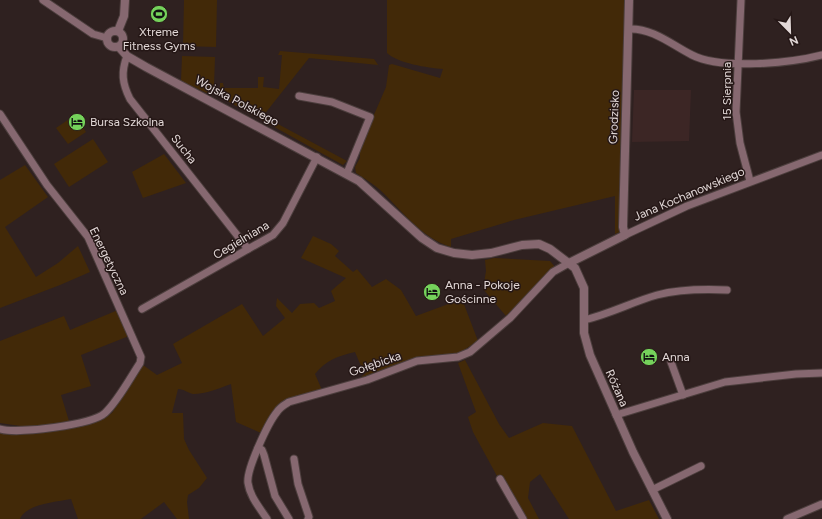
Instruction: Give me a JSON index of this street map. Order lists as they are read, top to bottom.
{
  "streets": {
    "street": [
      "15 Sierpnia",
      "Wojska Polskiego",
      "Grodzisko",
      "Sucha",
      "Jana Kochanowskiego",
      "Cegielniana",
      "Energetyczna",
      "Gołębicka",
      "Różana"
    ]
  },
  "crossings": [
    ["15 Sierpnia", "Jana Kochanowskiego"],
    ["Wojska Polskiego", "Sucha"],
    ["Wojska Polskiego", "Jana Kochanowskiego"],
    ["Wojska Polskiego", "Cegielniana"],
    ["Wojska Polskiego", "Gołębicka"],
    ["Wojska Polskiego", "Różana"],
    ["Grodzisko", "Jana Kochanowskiego"],
    ["Sucha", "Cegielniana"],
    ["Jana Kochanowskiego", "Gołębicka"],
    ["Jana Kochanowskiego", "Różana"],
    ["Gołębicka", "Różana"]
  ],
  "places": {
    "sports": ["Xtreme Fitness Gyms"],
    "hotel": ["Bursa Szkolna", "Anna - Pokoje Gościnne", "Anna"]
  },
  "north": "bottom right"
}
